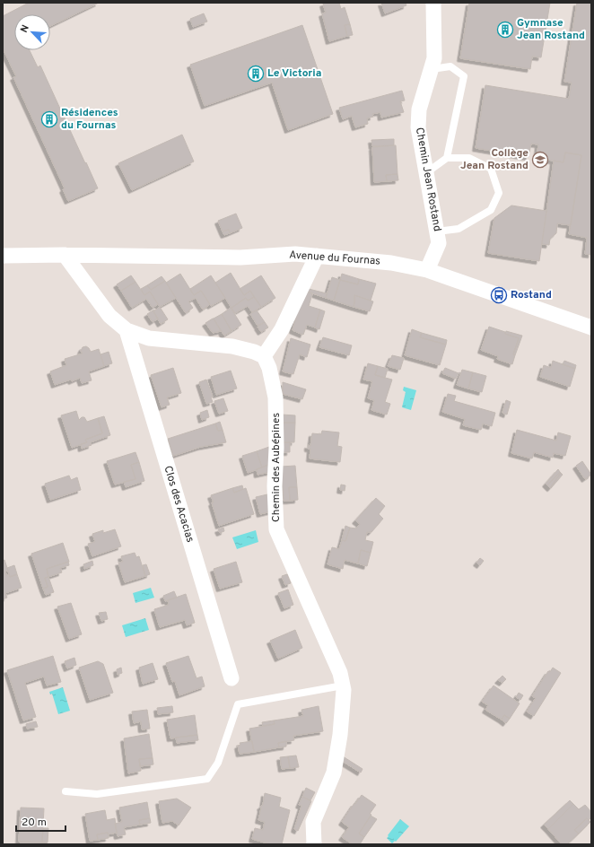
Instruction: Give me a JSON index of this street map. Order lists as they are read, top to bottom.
{
  "streets": {
    "street": [
      "Chemin Jean Rostand",
      "Avenue du Fournas",
      "Chemin des Aubépines",
      "Clos des Acacias"
    ]
  },
  "crossings": [
    ["Chemin Jean Rostand", "Avenue du Fournas"]
  ],
  "places": {
    "building": ["Gymnase Jean Rostand", "Le Victoria", "Résidences du Fournas"],
    "school or university": ["Collège Jean Rostand"],
    "bus stop": ["Rostand"]
  },
  "scale_bar": "20 m",
  "north": "top left"
}
